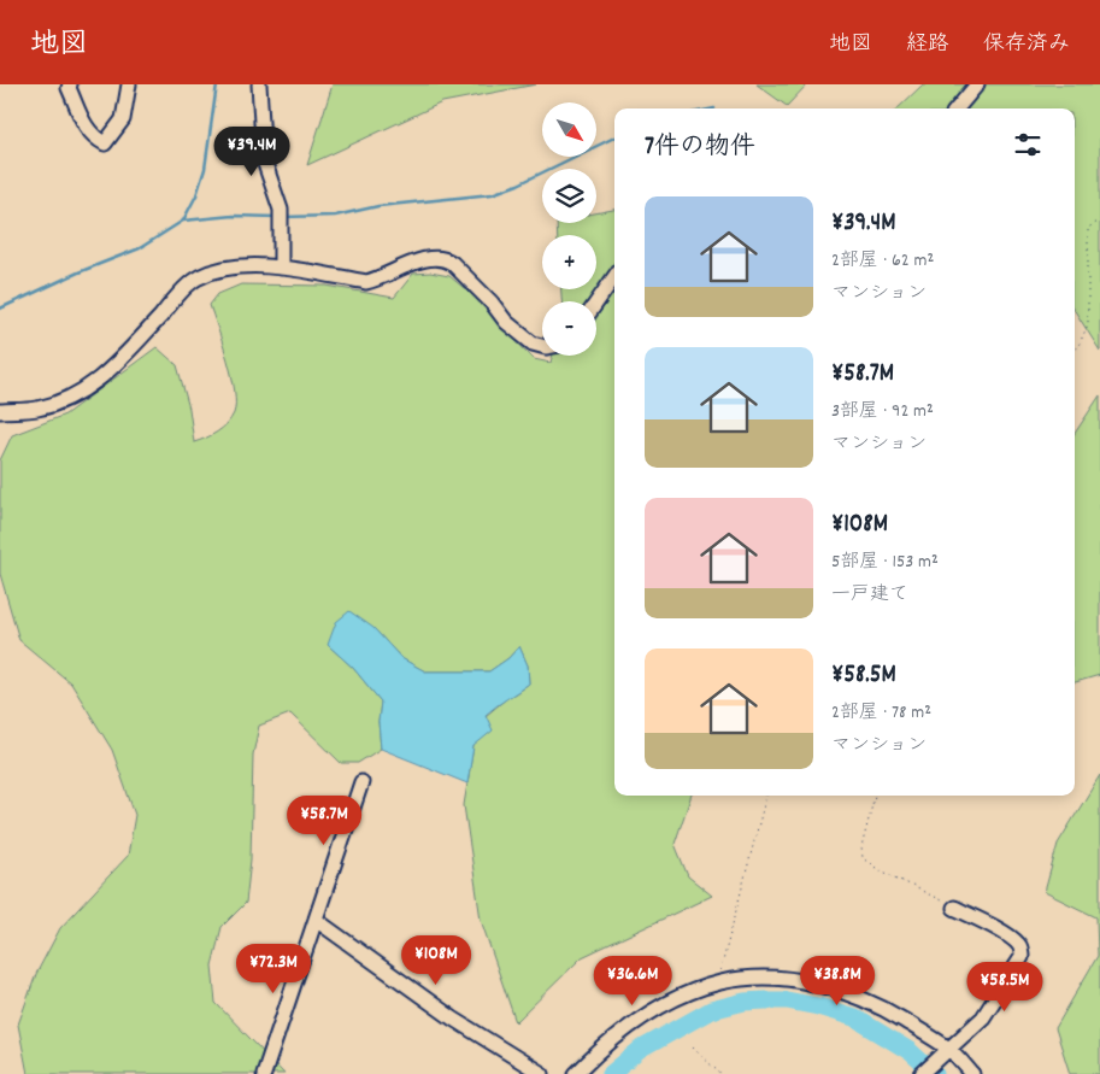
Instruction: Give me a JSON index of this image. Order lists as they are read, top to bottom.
{
  "north": "bottom right",
  "page": {
    "header": "地図",
    "nav": ["地図", "経路", "保存済み"],
    "map_buttons": ["+", "−"],
    "heading": "7件の物件",
    "price": [
      "¥39.4M",
      "¥58.7M",
      "¥108M",
      "¥72.3M",
      "¥36.6M",
      "¥38.8M",
      "¥58.5M"
    ],
    "list": [
      {
        "name": "¥39.4M",
        "note": "2部屋 · 62 m² · マンション"
      },
      {
        "name": "¥58.7M",
        "note": "3部屋 · 92 m² · マンション"
      },
      {
        "name": "¥108M",
        "note": "5部屋 · 153 m² · 一戸建て"
      },
      {
        "name": "¥58.5M",
        "note": "2部屋 · 78 m² · マンション"
      }
    ]
  }
}
